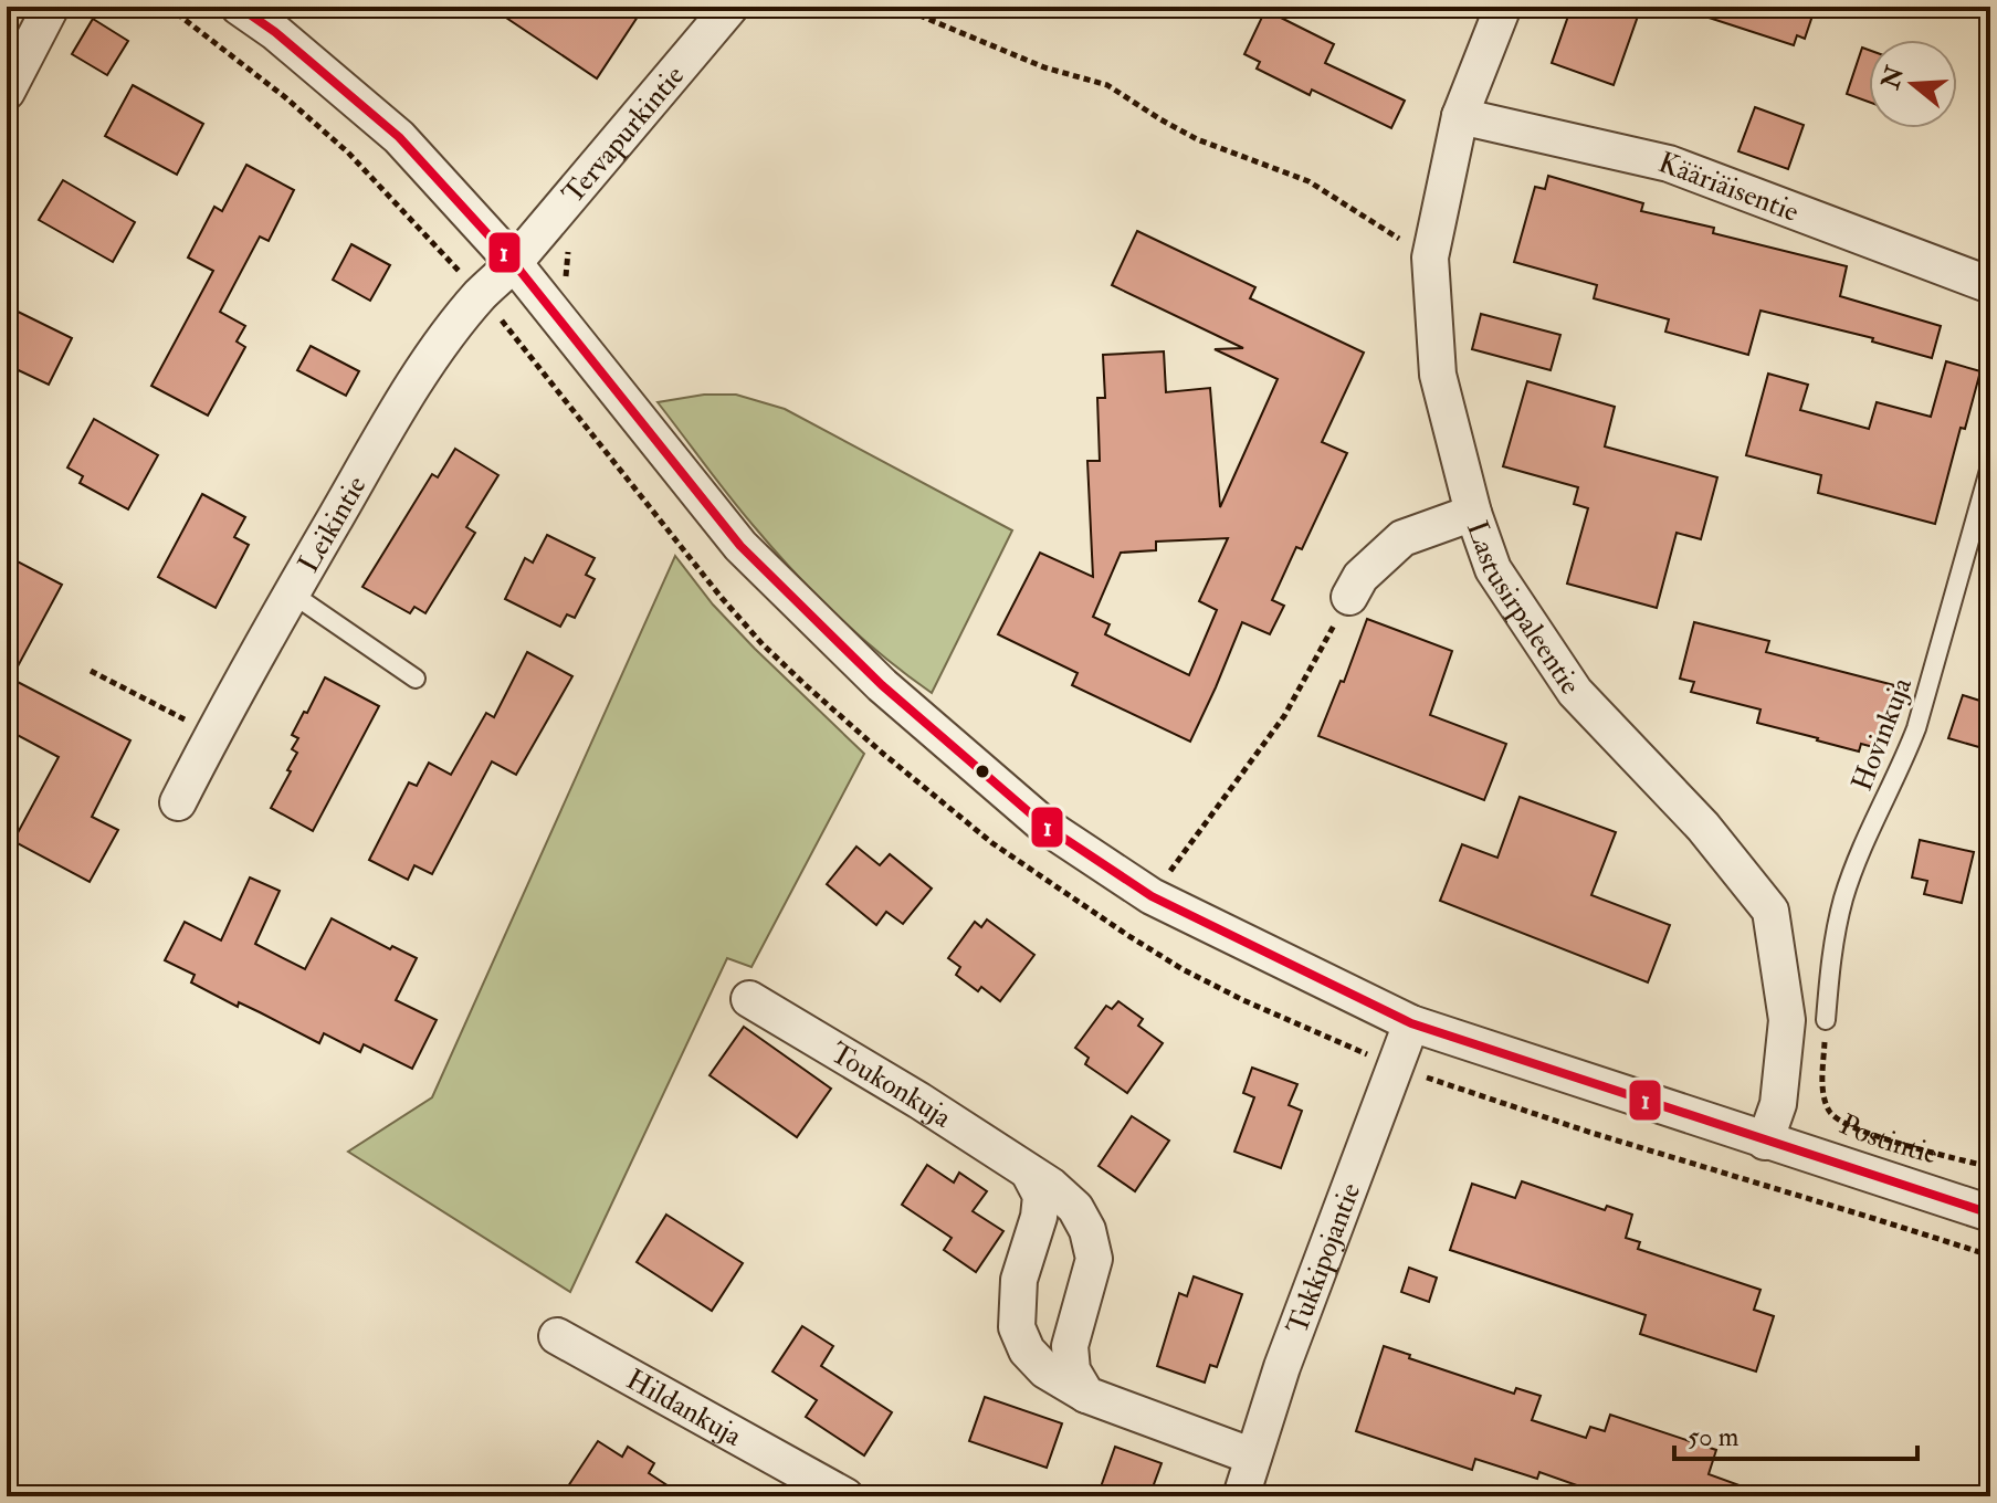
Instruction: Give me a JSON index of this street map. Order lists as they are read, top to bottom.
{
  "streets": {
    "street": [
      "Tervapurkintie",
      "Kääriäisentie",
      "Leikintie",
      "Lastusirpaleentie",
      "Toukonkuja",
      "Postintie",
      "Tukkipojantie",
      "Hildankuja"
    ],
    "lane": ["Hovinkuja"]
  },
  "crossings": [
    ["Tervapurkintie", "Leikintie"],
    ["Tervapurkintie", "Postintie"],
    ["Kääriäisentie", "Lastusirpaleentie"],
    ["Leikintie", "Postintie"],
    ["Lastusirpaleentie", "Postintie"],
    ["Hovinkuja", "Postintie"],
    ["Postintie", "Tukkipojantie"]
  ],
  "lines": ["transit line 1"],
  "scale_bar": "50 m",
  "north": "left"
}
